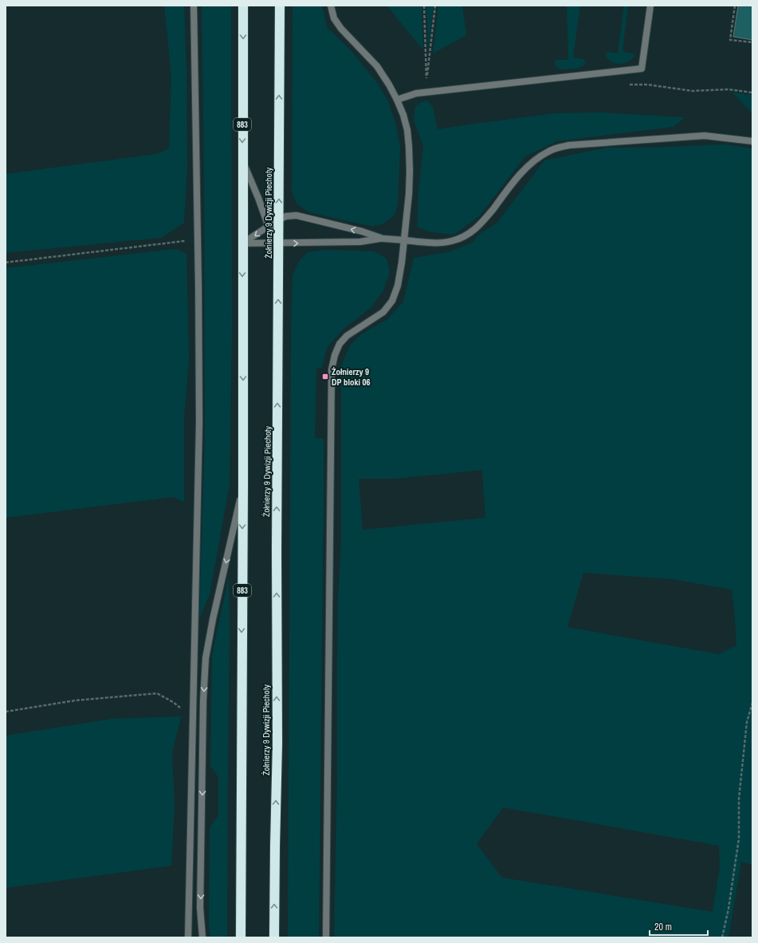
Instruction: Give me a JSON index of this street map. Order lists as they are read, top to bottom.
{
  "streets": {
    "highway": ["883", "Żołnierzy 9 Dywizji Piechoty"]
  },
  "places": {
    "transit": ["Żołnierzy 9 DP bloki 06"]
  },
  "scale_bar": "20 m"
}
